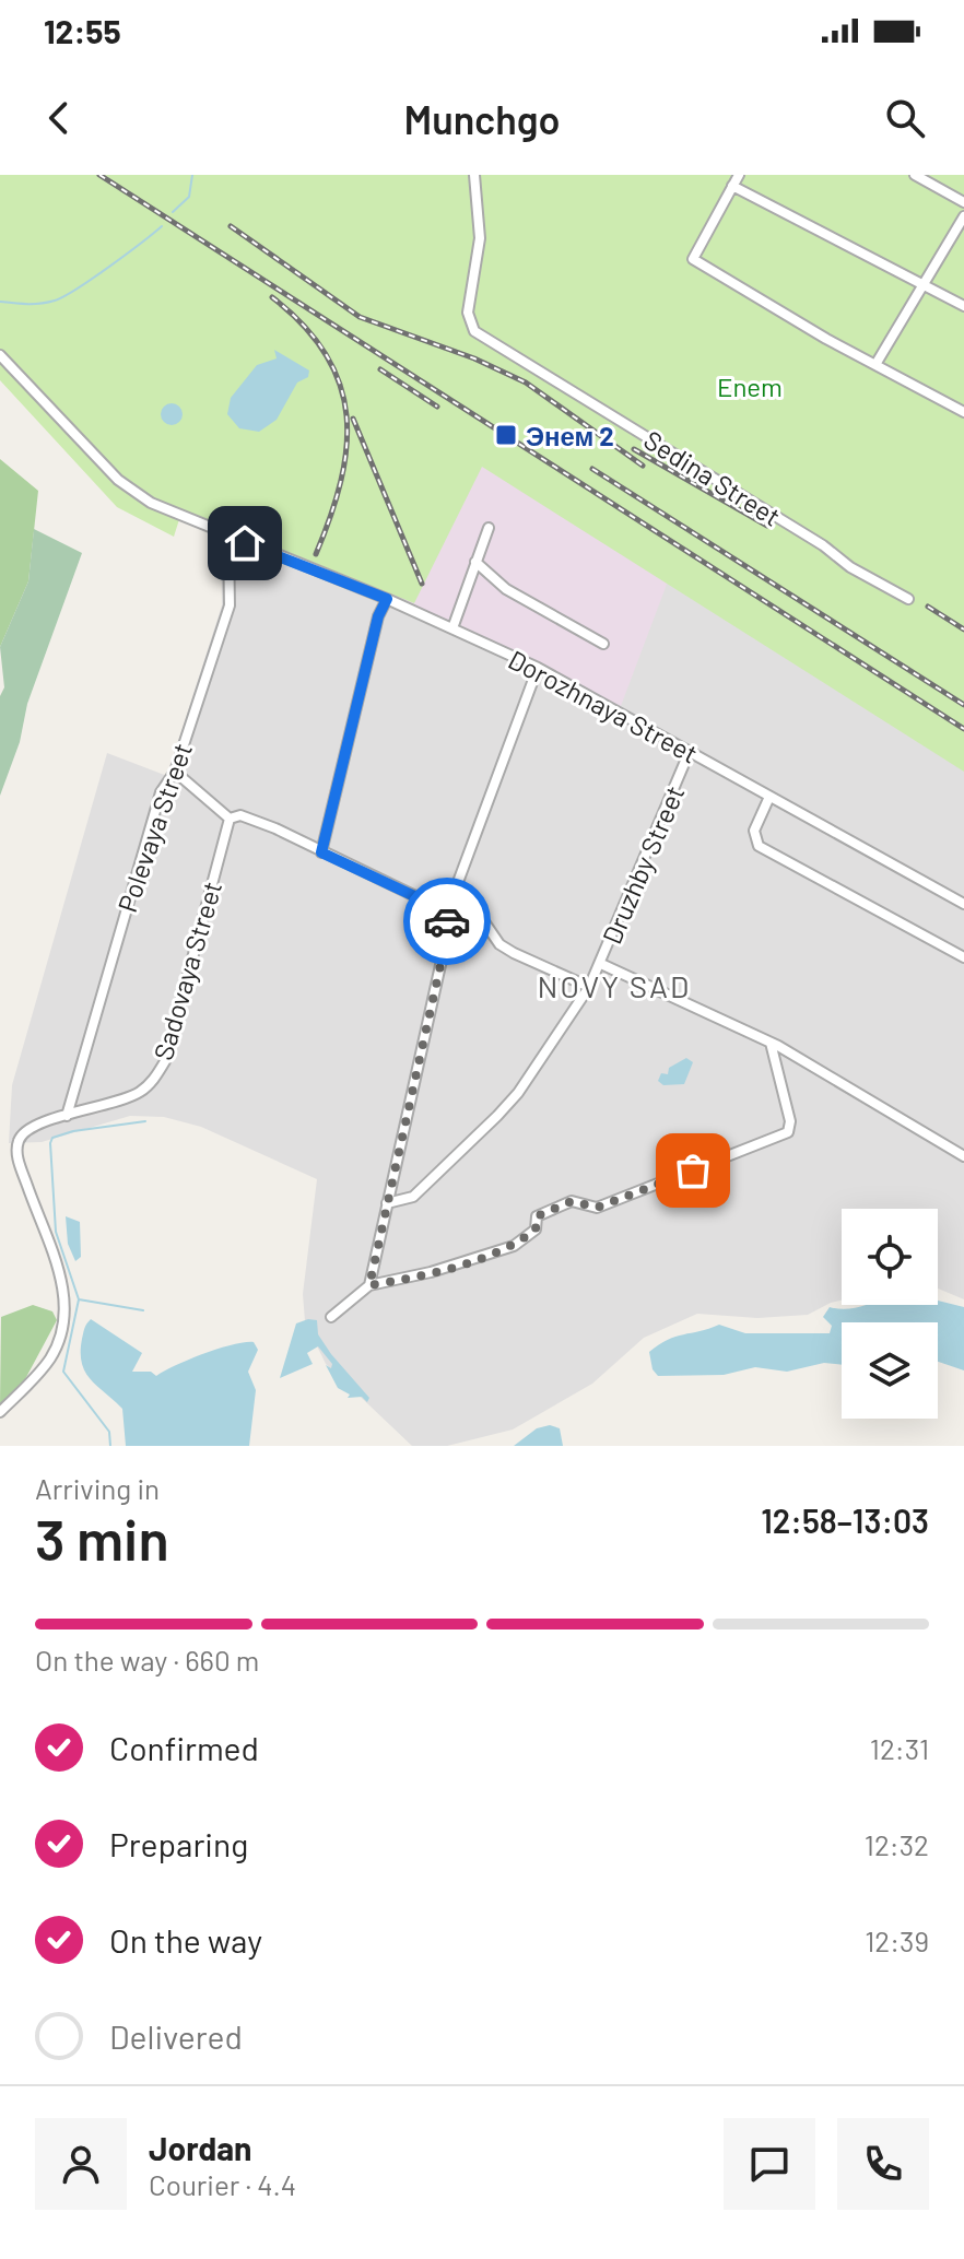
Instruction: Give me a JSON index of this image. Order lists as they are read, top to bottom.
{
  "streets": {
    "street": [
      "Sedina Street",
      "Dorozhnaya Street",
      "Polevaya Street",
      "Druzhby Street",
      "Sadovaya Street"
    ]
  },
  "crossings": [
    ["Dorozhnaya Street", "Polevaya Street"],
    ["Dorozhnaya Street", "Druzhby Street"],
    ["Polevaya Street", "Sadovaya Street"]
  ],
  "districts": ["NOVY SAD"],
  "parks": ["Enem"],
  "places": {
    "transit": ["Энем 2"]
  },
  "page": {
    "status": "12:55",
    "header": "Munchgo",
    "heading": ["3 min", "Arriving in", "12:58–13:03"],
    "panel": ["Jordan", "Courier · 4.4"],
    "bar": "On the way · 660 m",
    "list": [
      ["Confirmed", "12:31"],
      ["Preparing", "12:32"],
      ["On the way", "12:39"],
      "Delivered"
    ]
  }
}
